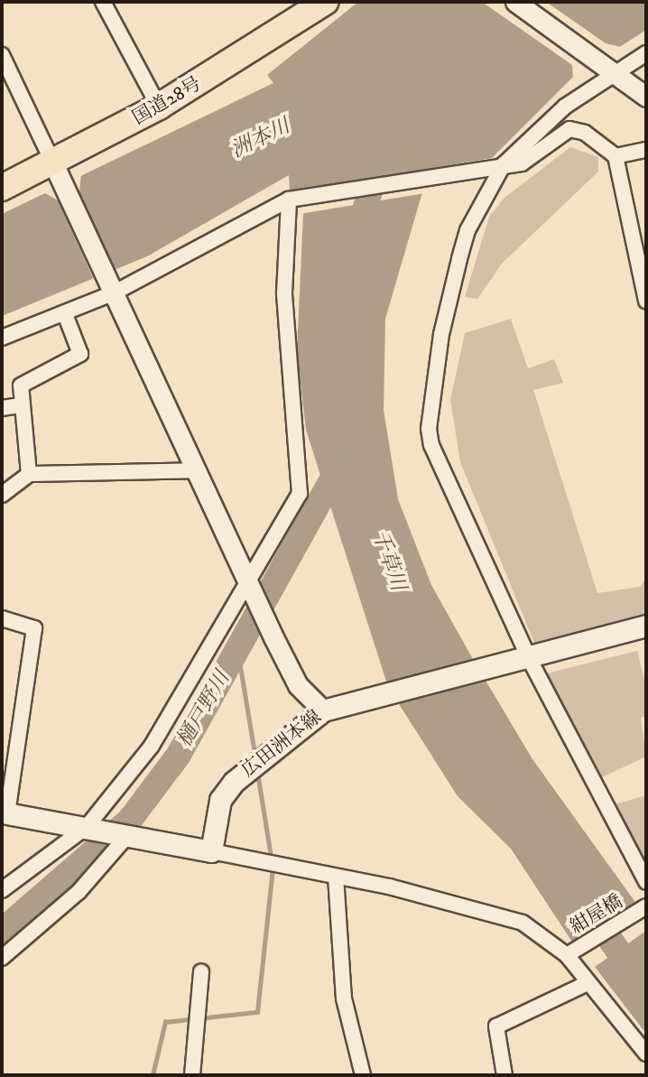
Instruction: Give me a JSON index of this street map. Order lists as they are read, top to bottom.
{
  "streets": {
    "highway": ["国道28号"],
    "main road": ["広田洲本線"],
    "street": ["紺屋橋"]
  },
  "water": ["洲本川", "千草川", "樋戸野川"]
}
